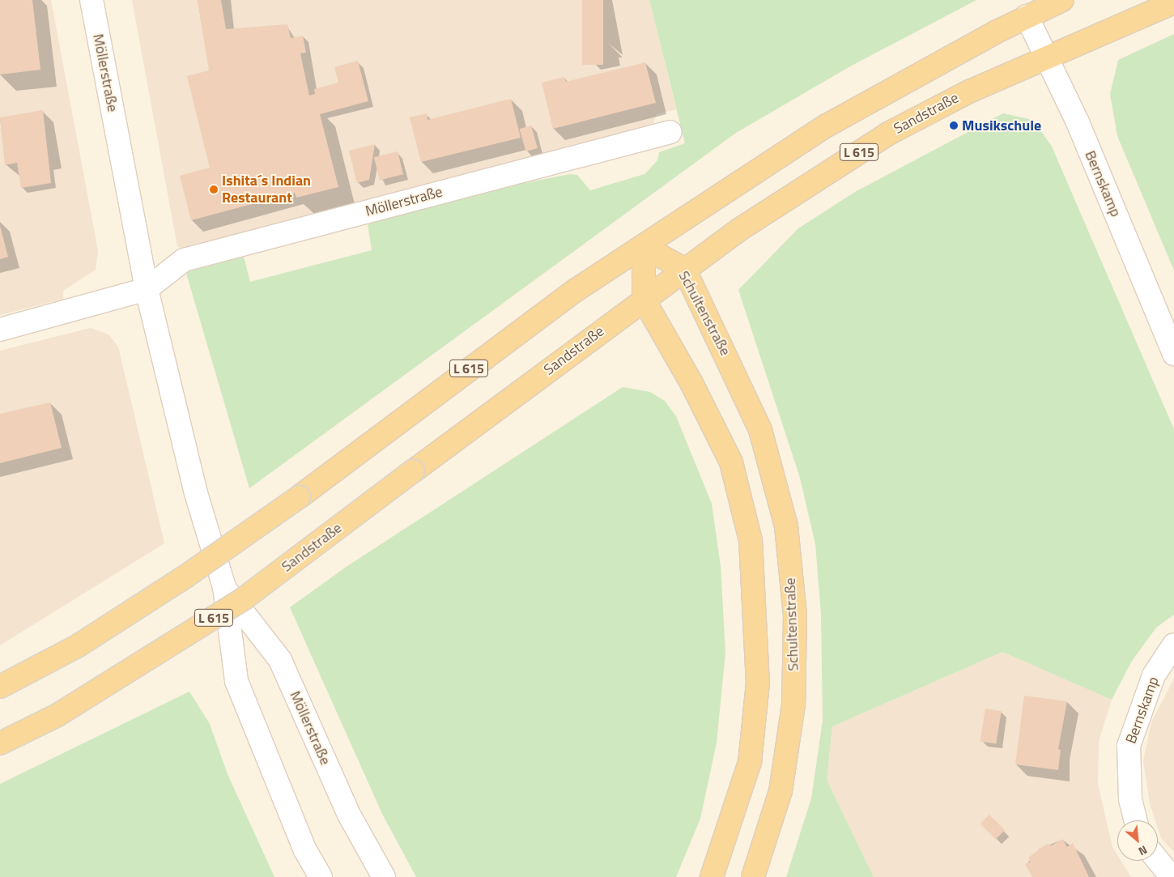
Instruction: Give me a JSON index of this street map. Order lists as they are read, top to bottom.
{
  "streets": {
    "main road": ["Sandstraße", "L 615", "Schultenstraße"],
    "street": ["Möllerstraße", "Bernskamp"]
  },
  "crossings": [
    ["Sandstraße", "Bernskamp"],
    ["Sandstraße", "Schultenstraße"],
    ["L 615", "Bernskamp"],
    ["L 615", "Schultenstraße"]
  ],
  "places": ["Musikschule", "Ishita´s Indian Restaurant"],
  "north": "bottom right"
}
